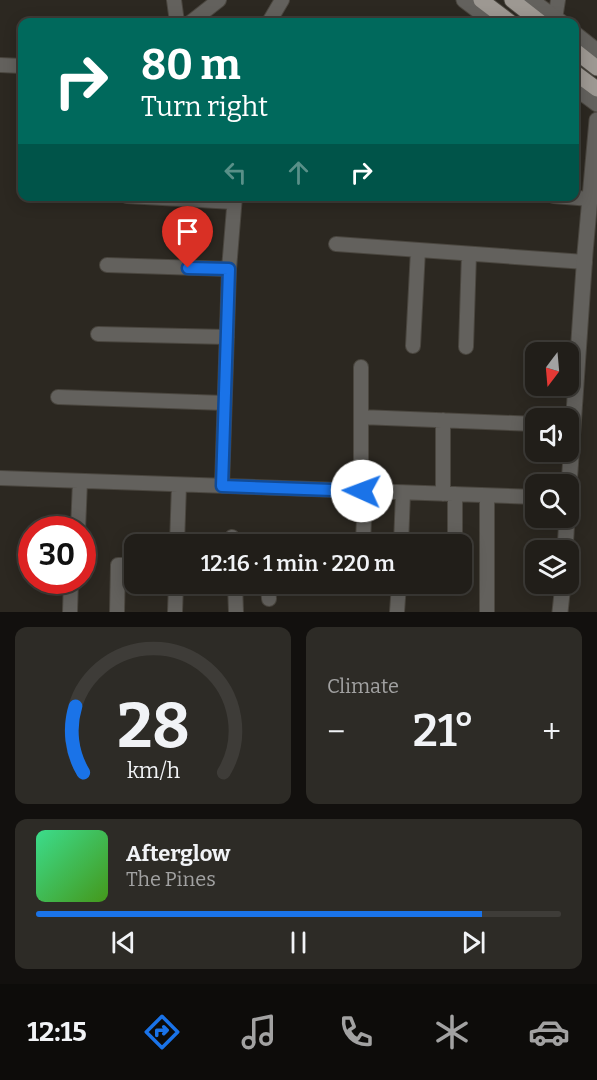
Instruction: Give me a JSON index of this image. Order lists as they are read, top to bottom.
{
  "north": "bottom",
  "page": {
    "turn": ["80 m", "Turn right"],
    "limit": "30",
    "trip": "12:16 · 1 min · 220 m",
    "tile": "Climate",
    "heat": ["−", "21°", "+"],
    "song": ["Afterglow", "The Pines"],
    "tabs": "12:15",
    "gauge": ["28", "km/h"]
  }
}
